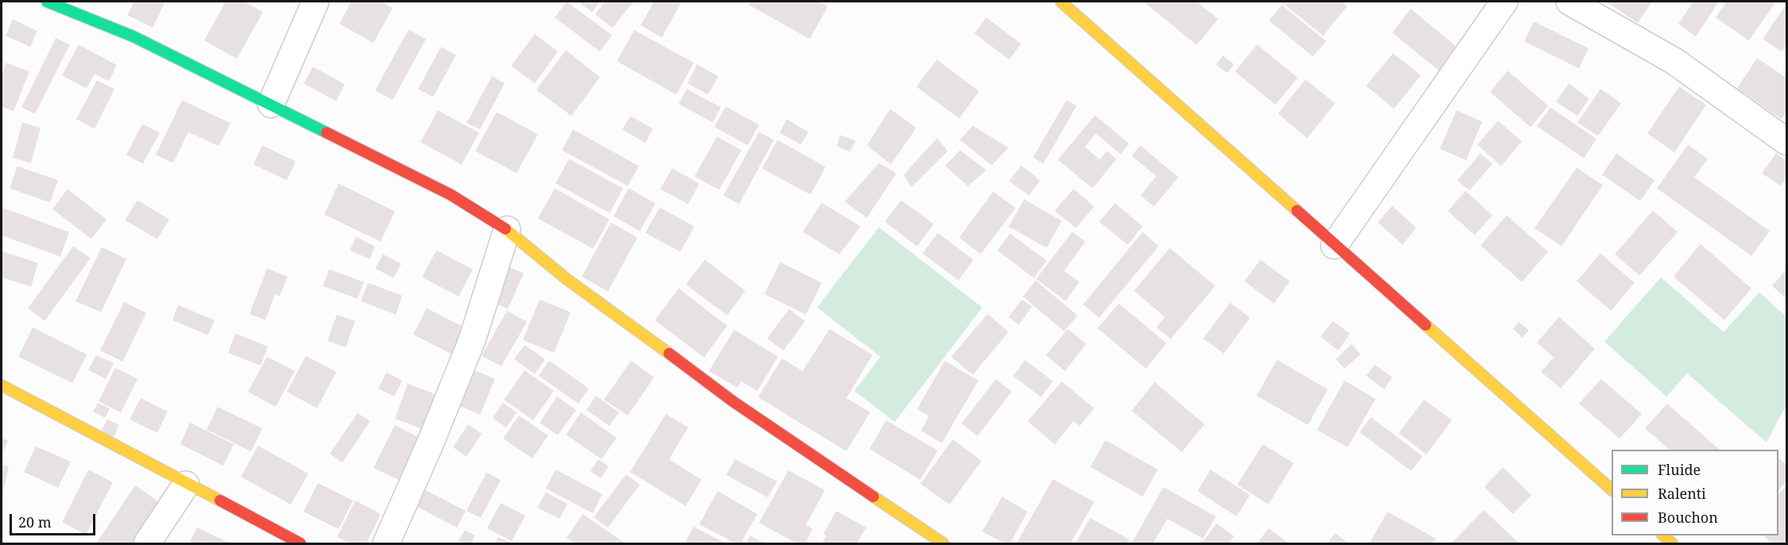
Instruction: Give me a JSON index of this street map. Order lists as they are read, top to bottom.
{
  "legend": ["Fluide", "Ralenti", "Bouchon"],
  "scale_bar": "20 m"
}
